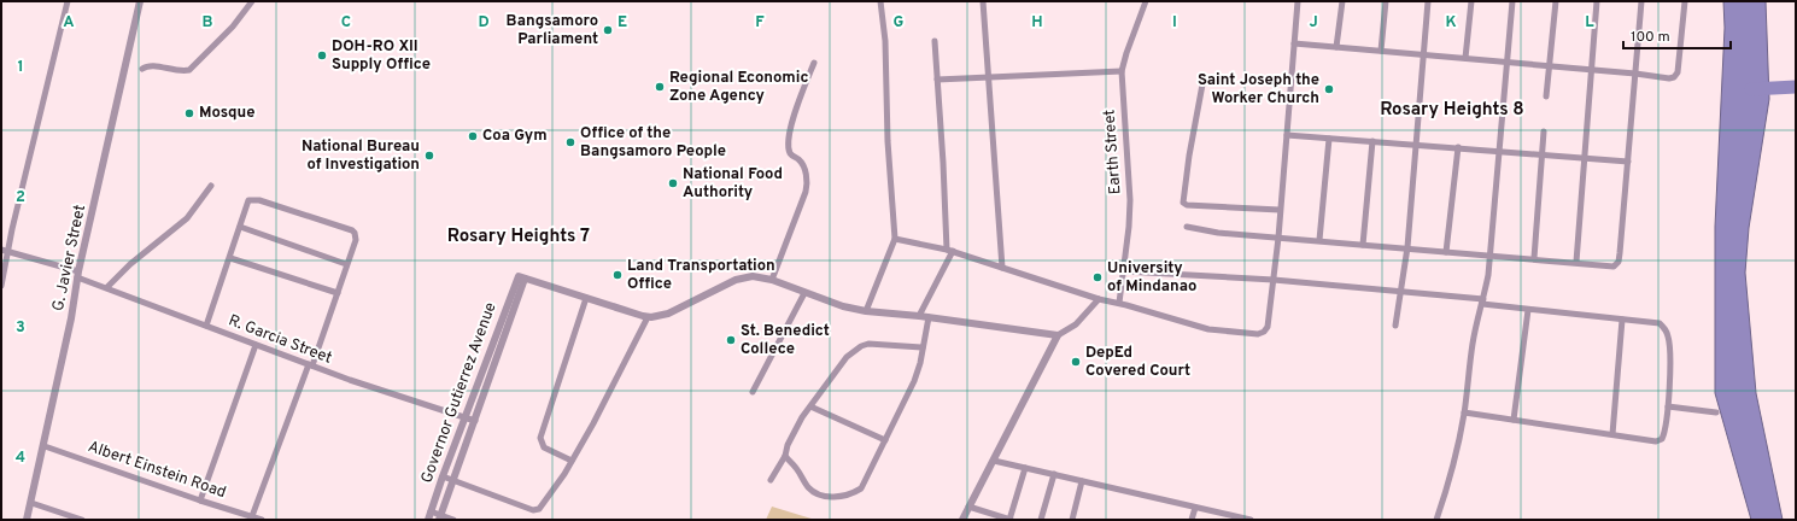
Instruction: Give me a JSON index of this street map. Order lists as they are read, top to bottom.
{
  "streets": {
    "street": [
      "Earth Street",
      "G. Javier Street",
      "R. Garcia Street",
      "Governor Gutierrez Avenue",
      "Albert Einstein Road"
    ]
  },
  "crossings": [
    ["G. Javier Street", "R. Garcia Street"],
    ["G. Javier Street", "Albert Einstein Road"],
    ["R. Garcia Street", "Governor Gutierrez Avenue"]
  ],
  "districts": ["Rosary Heights 8", "Rosary Heights 7"],
  "places": [
    "Bangsamoro Parliament",
    "DOH-RO XII Supply Office",
    "Regional Economic Zone Agency",
    "Saint Joseph the Worker Church",
    "Mosque",
    "Coa Gym",
    "Office of the Bangsamoro People",
    "National Bureau of Investigation",
    "National Food Authority",
    "Land Transportation Office",
    "University of Mindanao",
    "St. Benedict Collece",
    "DepEd Covered Court"
  ],
  "scale_bar": "100 m",
  "grid": {
    "columns": [
      "A",
      "B",
      "C",
      "D",
      "E",
      "F",
      "G",
      "H",
      "I",
      "J",
      "K",
      "L"
    ],
    "rows": [
      "1",
      "2",
      "3",
      "4"
    ]
  }
}
